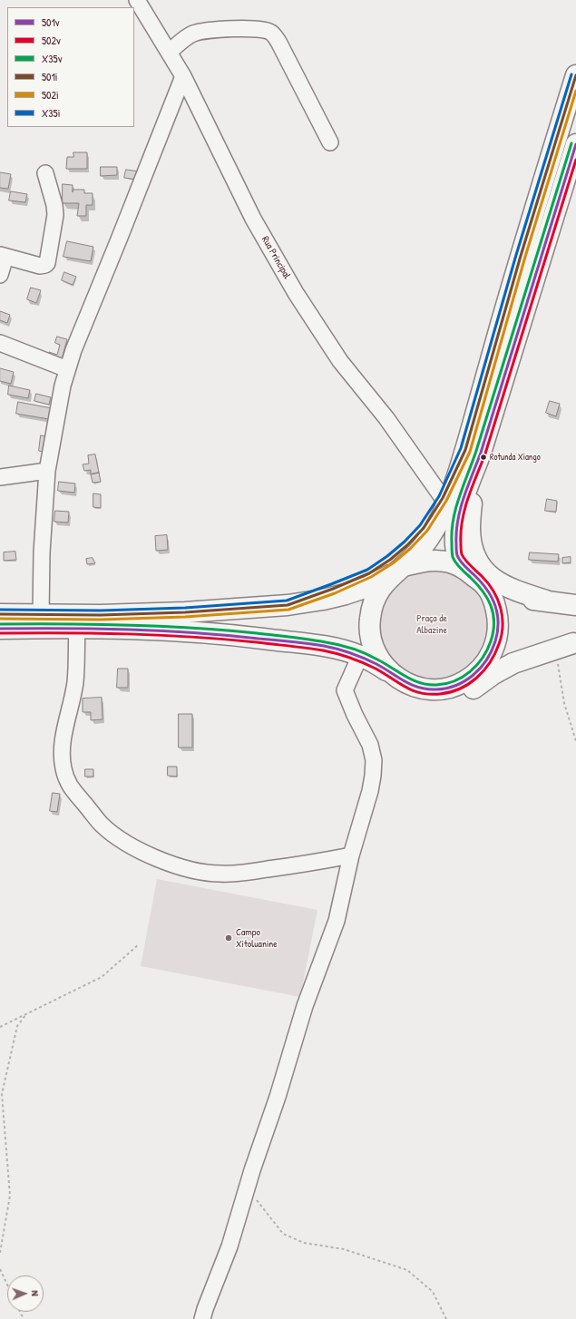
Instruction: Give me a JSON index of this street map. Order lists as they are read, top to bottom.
{
  "streets": {
    "street": ["Rua Principal"]
  },
  "parks": ["Praça de Albazine"],
  "places": ["Rotunda Xiango", "Campo Xitoluanine"],
  "lines": [
    "transit line X35i",
    "transit line 501i",
    "transit line 502i",
    "transit line X35v",
    "transit line 501v",
    "transit line 502v"
  ],
  "legend": [
    "501v",
    "502v",
    "X35v",
    "501i",
    "502i",
    "X35i"
  ],
  "north": "right"
}
